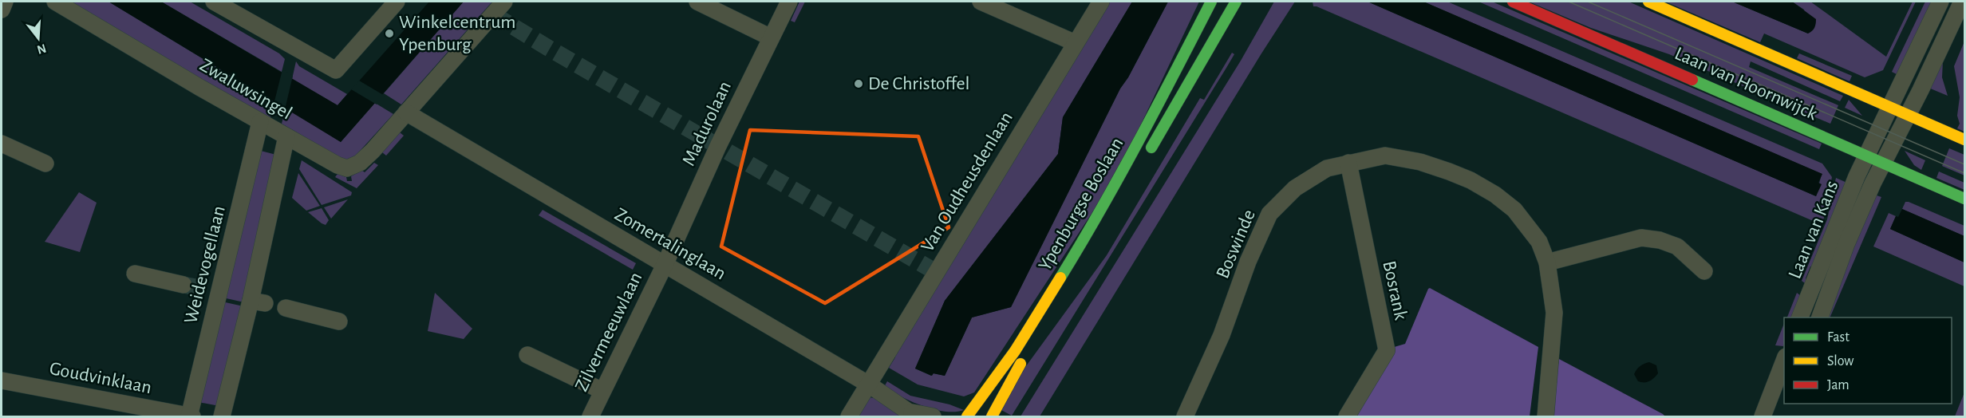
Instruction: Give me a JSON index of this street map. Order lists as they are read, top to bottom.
{
  "streets": {
    "main road": ["Laan van Hoornwijck", "Ypenburgse Boslaan"],
    "street": [
      "Zwaluwsingel",
      "Madurolaan",
      "Van Oudheusdenlaan",
      "Laan van Kans",
      "Zomertalinglaan",
      "Boswinde",
      "Weidevogellaan",
      "Bosrank",
      "Zilvermeeuwlaan",
      "Goudvinklaan"
    ]
  },
  "crossings": [
    ["Laan van Hoornwijck", "Laan van Kans"],
    ["Zwaluwsingel", "Zomertalinglaan"],
    ["Zwaluwsingel", "Weidevogellaan"],
    ["Madurolaan", "Zomertalinglaan"],
    ["Madurolaan", "Zilvermeeuwlaan"],
    ["Van Oudheusdenlaan", "Zomertalinglaan"],
    ["Zomertalinglaan", "Zilvermeeuwlaan"],
    ["Boswinde", "Bosrank"],
    ["Weidevogellaan", "Goudvinklaan"]
  ],
  "places": ["Winkelcentrum Ypenburg", "De Christoffel"],
  "legend": ["Fast", "Slow", "Jam"],
  "north": "bottom"
}
